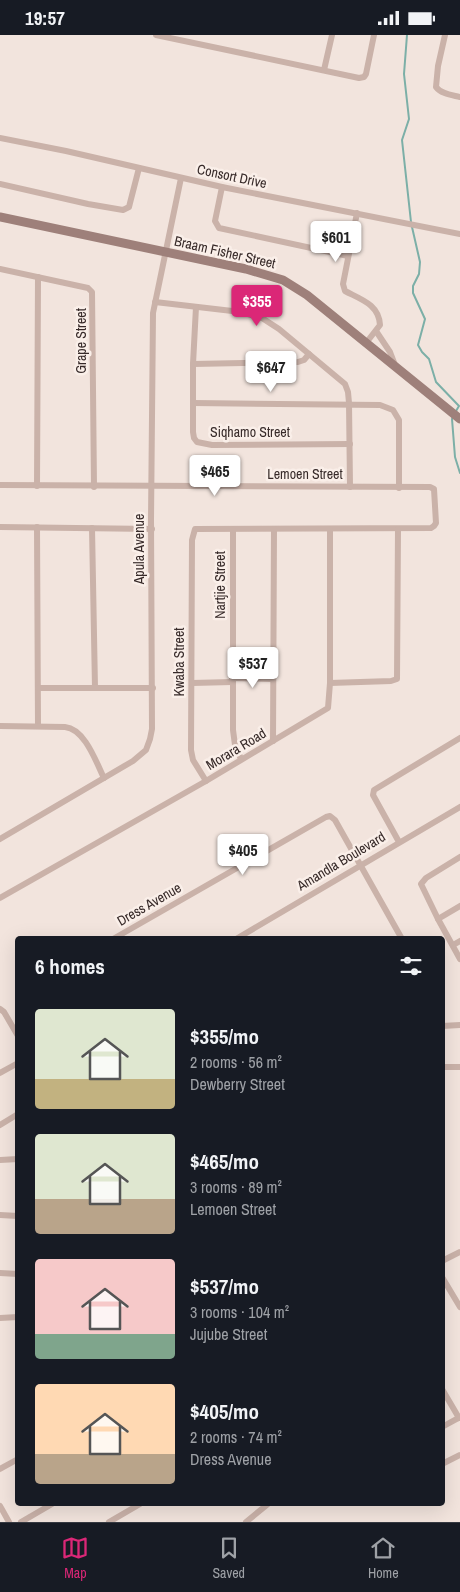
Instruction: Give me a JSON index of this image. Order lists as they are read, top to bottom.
{
  "streets": {
    "street": [
      "Consort Drive",
      "Braam Fisher Street",
      "Grape Street",
      "Siqhamo Street",
      "Lemoen Street",
      "Apula Avenue",
      "Nartjie Street",
      "Kwaba Street",
      "Morara Road",
      "Amandla Boulevard",
      "Dress Avenue"
    ]
  },
  "crossings": [
    ["Consort Drive", "Apula Avenue"],
    ["Braam Fisher Street", "Apula Avenue"],
    ["Grape Street", "Lemoen Street"],
    ["Lemoen Street", "Apula Avenue"],
    ["Nartjie Street", "Kwaba Street"],
    ["Nartjie Street", "Morara Road"],
    ["Kwaba Street", "Morara Road"],
    ["Amandla Boulevard", "Dress Avenue"]
  ],
  "page": {
    "status": "19:57",
    "price": [
      "$601",
      "$355",
      "$647",
      "$465",
      "$537",
      "$405"
    ],
    "heading": "6 homes",
    "list": [
      {
        "name": "$355/mo",
        "note": "2 rooms · 56 m² · Dewberry Street"
      },
      {
        "name": "$465/mo",
        "note": "3 rooms · 89 m² · Lemoen Street"
      },
      {
        "name": "$537/mo",
        "note": "3 rooms · 104 m² · Jujube Street"
      },
      {
        "name": "$405/mo",
        "note": "2 rooms · 74 m² · Dress Avenue"
      }
    ],
    "tabs": ["Map", "Saved", "Home"]
  }
}
